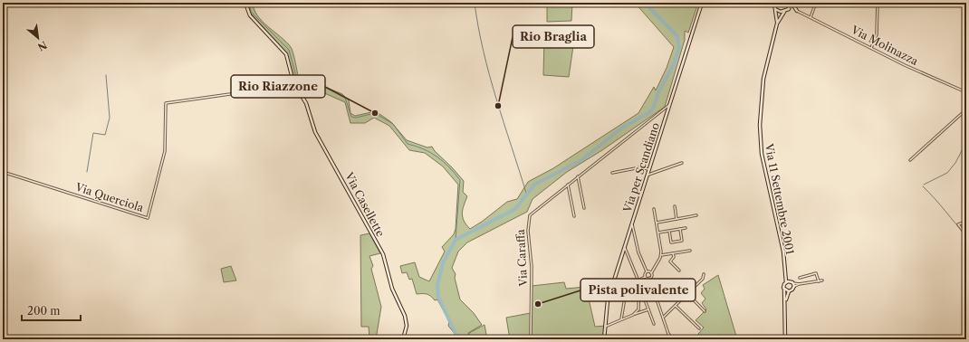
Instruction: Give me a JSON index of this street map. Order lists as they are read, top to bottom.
{
  "streets": {
    "street": [
      "Via Molinazza",
      "Via per Scandiano",
      "Via Querciola",
      "Via 11 Settembre 2001",
      "Via Casellette",
      "Via Caraffa"
    ]
  },
  "crossings": [
    ["Via per Scandiano", "Via Caraffa"],
    ["Via Querciola", "Via Casellette"]
  ],
  "places": ["Rio Braglia", "Rio Riazzone", "Pista polivalente"],
  "scale_bar": "200 m",
  "north": "bottom right"
}
